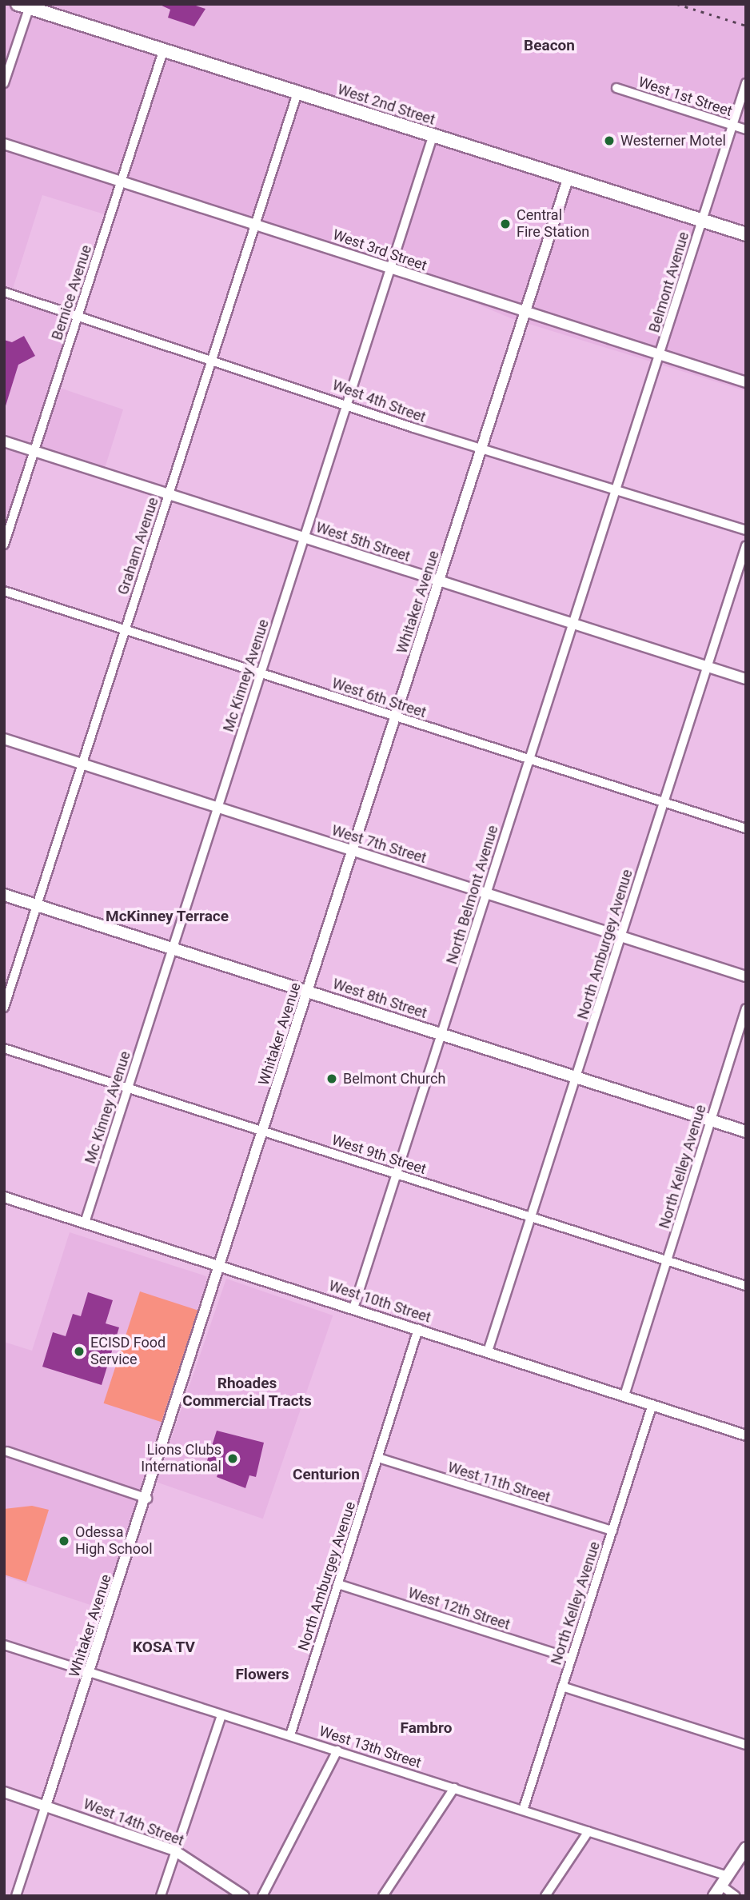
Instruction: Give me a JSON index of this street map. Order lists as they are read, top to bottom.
{
  "streets": {
    "main road": ["West 2nd Street", "West 8th Street"],
    "street": [
      "West 1st Street",
      "West 3rd Street",
      "Belmont Avenue",
      "Bernice Avenue",
      "West 4th Street",
      "West 5th Street",
      "Graham Avenue",
      "Whitaker Avenue",
      "Mc Kinney Avenue",
      "West 6th Street",
      "West 7th Street",
      "North Belmont Avenue",
      "North Amburgey Avenue",
      "West 9th Street",
      "North Kelley Avenue",
      "West 10th Street",
      "West 11th Street",
      "West 12th Street",
      "West 13th Street",
      "West 14th Street"
    ]
  },
  "crossings": [
    ["West 1st Street", "Belmont Avenue"],
    ["West 2nd Street", "Belmont Avenue"],
    ["West 2nd Street", "Bernice Avenue"],
    ["West 2nd Street", "Graham Avenue"],
    ["West 2nd Street", "Whitaker Avenue"],
    ["West 2nd Street", "Mc Kinney Avenue"],
    ["West 3rd Street", "Belmont Avenue"],
    ["West 3rd Street", "Bernice Avenue"],
    ["West 3rd Street", "Graham Avenue"],
    ["West 3rd Street", "Whitaker Avenue"],
    ["West 3rd Street", "Mc Kinney Avenue"],
    ["Belmont Avenue", "West 4th Street"],
    ["Belmont Avenue", "North Belmont Avenue"],
    ["Bernice Avenue", "West 4th Street"],
    ["Bernice Avenue", "West 5th Street"],
    ["West 4th Street", "Graham Avenue"],
    ["West 4th Street", "Whitaker Avenue"],
    ["West 4th Street", "Mc Kinney Avenue"],
    ["West 4th Street", "North Belmont Avenue"],
    ["West 5th Street", "Graham Avenue"],
    ["West 5th Street", "Whitaker Avenue"],
    ["West 5th Street", "Mc Kinney Avenue"],
    ["West 5th Street", "North Belmont Avenue"],
    ["West 5th Street", "North Amburgey Avenue"],
    ["Graham Avenue", "West 6th Street"],
    ["Graham Avenue", "West 7th Street"],
    ["Graham Avenue", "West 8th Street"],
    ["Whitaker Avenue", "West 6th Street"],
    ["Whitaker Avenue", "West 7th Street"],
    ["Whitaker Avenue", "West 8th Street"],
    ["Whitaker Avenue", "West 9th Street"],
    ["Whitaker Avenue", "West 10th Street"],
    ["Whitaker Avenue", "West 13th Street"],
    ["Whitaker Avenue", "West 14th Street"],
    ["Mc Kinney Avenue", "West 6th Street"],
    ["Mc Kinney Avenue", "West 7th Street"],
    ["Mc Kinney Avenue", "West 8th Street"],
    ["Mc Kinney Avenue", "West 9th Street"],
    ["Mc Kinney Avenue", "West 10th Street"],
    ["West 6th Street", "North Belmont Avenue"],
    ["West 6th Street", "North Amburgey Avenue"],
    ["West 7th Street", "North Belmont Avenue"],
    ["West 7th Street", "North Amburgey Avenue"],
    ["North Belmont Avenue", "West 8th Street"],
    ["North Belmont Avenue", "West 9th Street"],
    ["North Belmont Avenue", "West 10th Street"],
    ["North Amburgey Avenue", "West 8th Street"],
    ["North Amburgey Avenue", "West 9th Street"],
    ["North Amburgey Avenue", "West 10th Street"],
    ["North Amburgey Avenue", "West 11th Street"],
    ["North Amburgey Avenue", "West 12th Street"],
    ["North Amburgey Avenue", "West 13th Street"],
    ["West 8th Street", "North Kelley Avenue"],
    ["West 9th Street", "North Kelley Avenue"],
    ["North Kelley Avenue", "West 10th Street"],
    ["North Kelley Avenue", "West 11th Street"],
    ["North Kelley Avenue", "West 12th Street"],
    ["North Kelley Avenue", "West 13th Street"]
  ],
  "districts": [
    "Beacon",
    "McKinney Terrace",
    "Rhoades Commercial Tracts",
    "Centurion",
    "KOSA TV",
    "Flowers",
    "Fambro"
  ],
  "places": [
    "Westerner Motel",
    "Central Fire Station",
    "Belmont Church",
    "ECISD Food Service",
    "Lions Clubs International",
    "Odessa High School"
  ]
}
